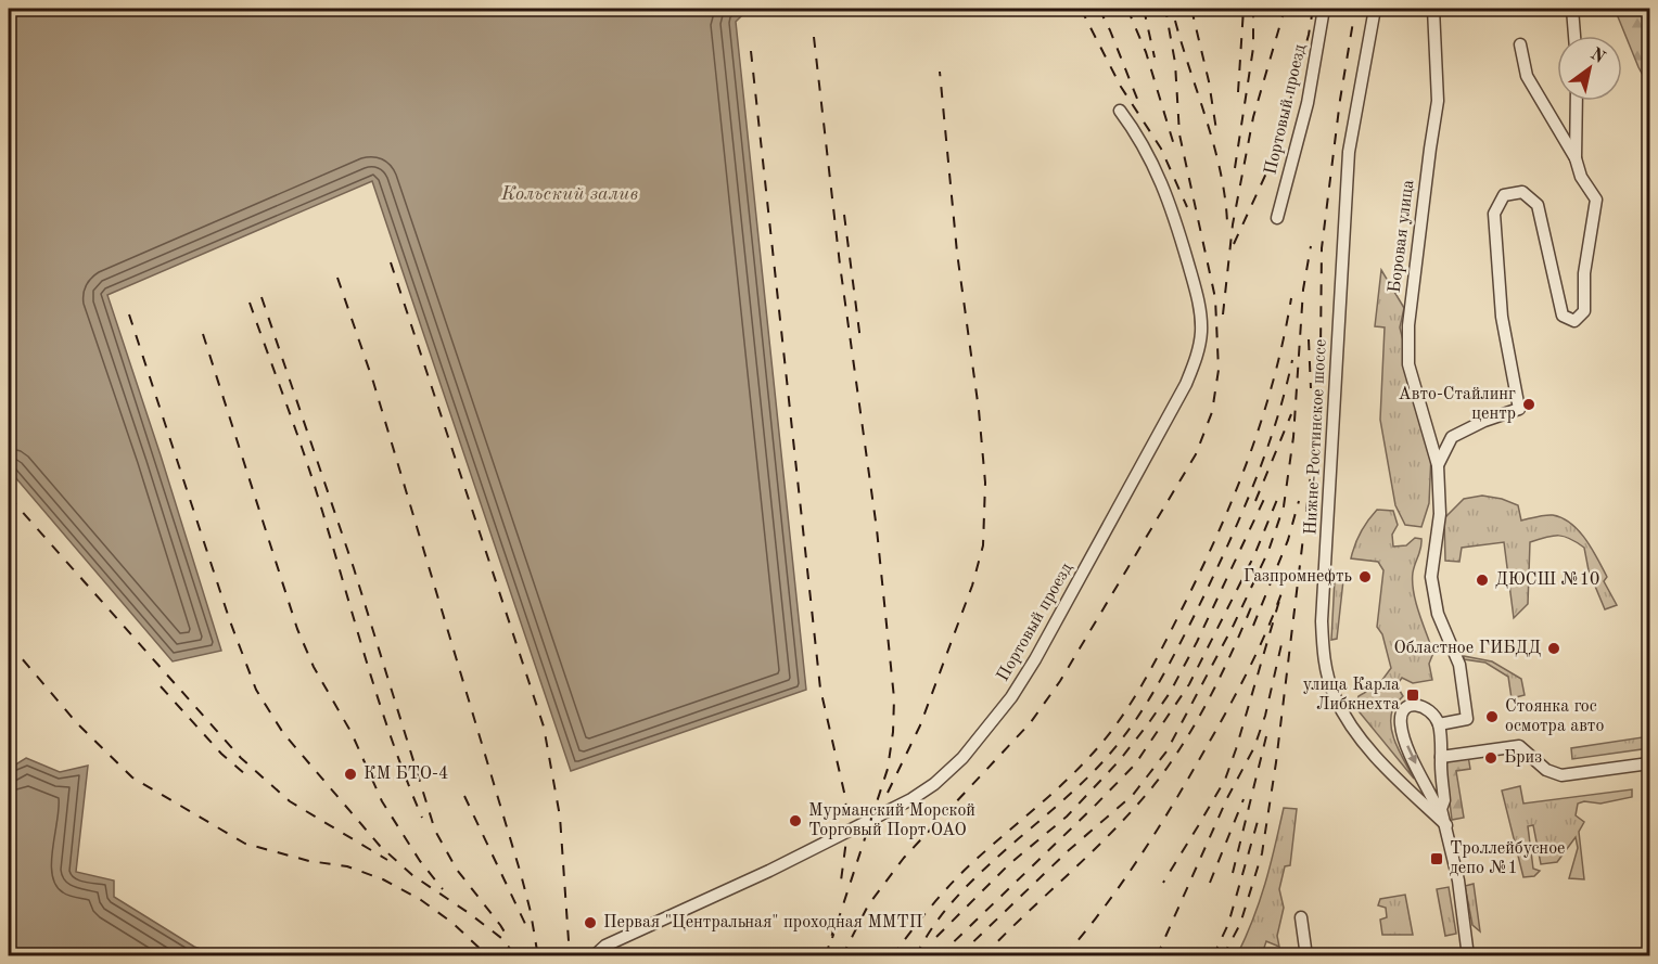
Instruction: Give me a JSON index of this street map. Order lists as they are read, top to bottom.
{
  "streets": {
    "street": ["Портовый проезд", "Боровая улица", "Нижне-Ростинское шоссе"]
  },
  "water": ["Кольский залив"],
  "places": {
    "other": [
      "Авто-Стайлинг центр",
      "Газпромнефть",
      "ДЮСШ №10",
      "Областное ГИБДД",
      "Стоянка гос осмотра авто",
      "Бриз",
      "КМ БТО-4",
      "Мурманский Морской Торговый Порт ОАО",
      "Первая \"Центральная\" проходная ММТП"
    ],
    "transit": ["улица Карла Либкнехта", "Троллейбусное депо №1"]
  },
  "north": "top right"
}
